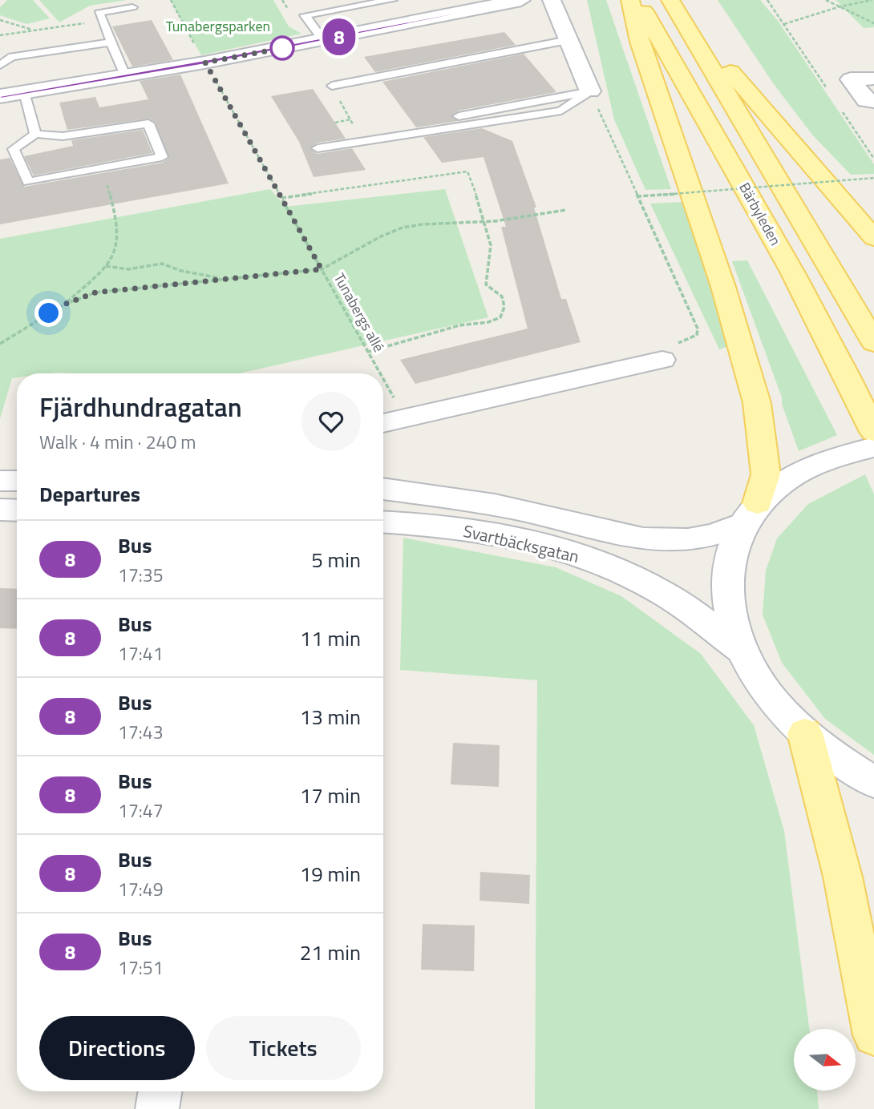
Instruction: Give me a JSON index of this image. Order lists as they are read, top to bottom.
{
  "streets": {
    "main road": ["Bärbyleden"],
    "street": ["Svartbäcksgatan"],
    "path": ["Tunabergs allé"]
  },
  "parks": ["Tunabergsparken"],
  "lines": ["bus line 8"],
  "north": "right",
  "page": {
    "on_map": "8",
    "heading": [
      ["Fjärdhundragatan", "Walk · 4 min · 240 m"],
      "Departures"
    ],
    "list": [
      {
        "mark": "8",
        "name": "Bus",
        "note": "17:35",
        "value": "5 min"
      },
      {
        "mark": "8",
        "name": "Bus",
        "note": "17:41",
        "value": "11 min"
      },
      {
        "mark": "8",
        "name": "Bus",
        "note": "17:43",
        "value": "13 min"
      },
      {
        "mark": "8",
        "name": "Bus",
        "note": "17:47",
        "value": "17 min"
      },
      {
        "mark": "8",
        "name": "Bus",
        "note": "17:49",
        "value": "19 min"
      },
      {
        "mark": "8",
        "name": "Bus",
        "note": "17:51",
        "value": "21 min"
      }
    ],
    "buttons": ["Directions", "Tickets"]
  }
}
